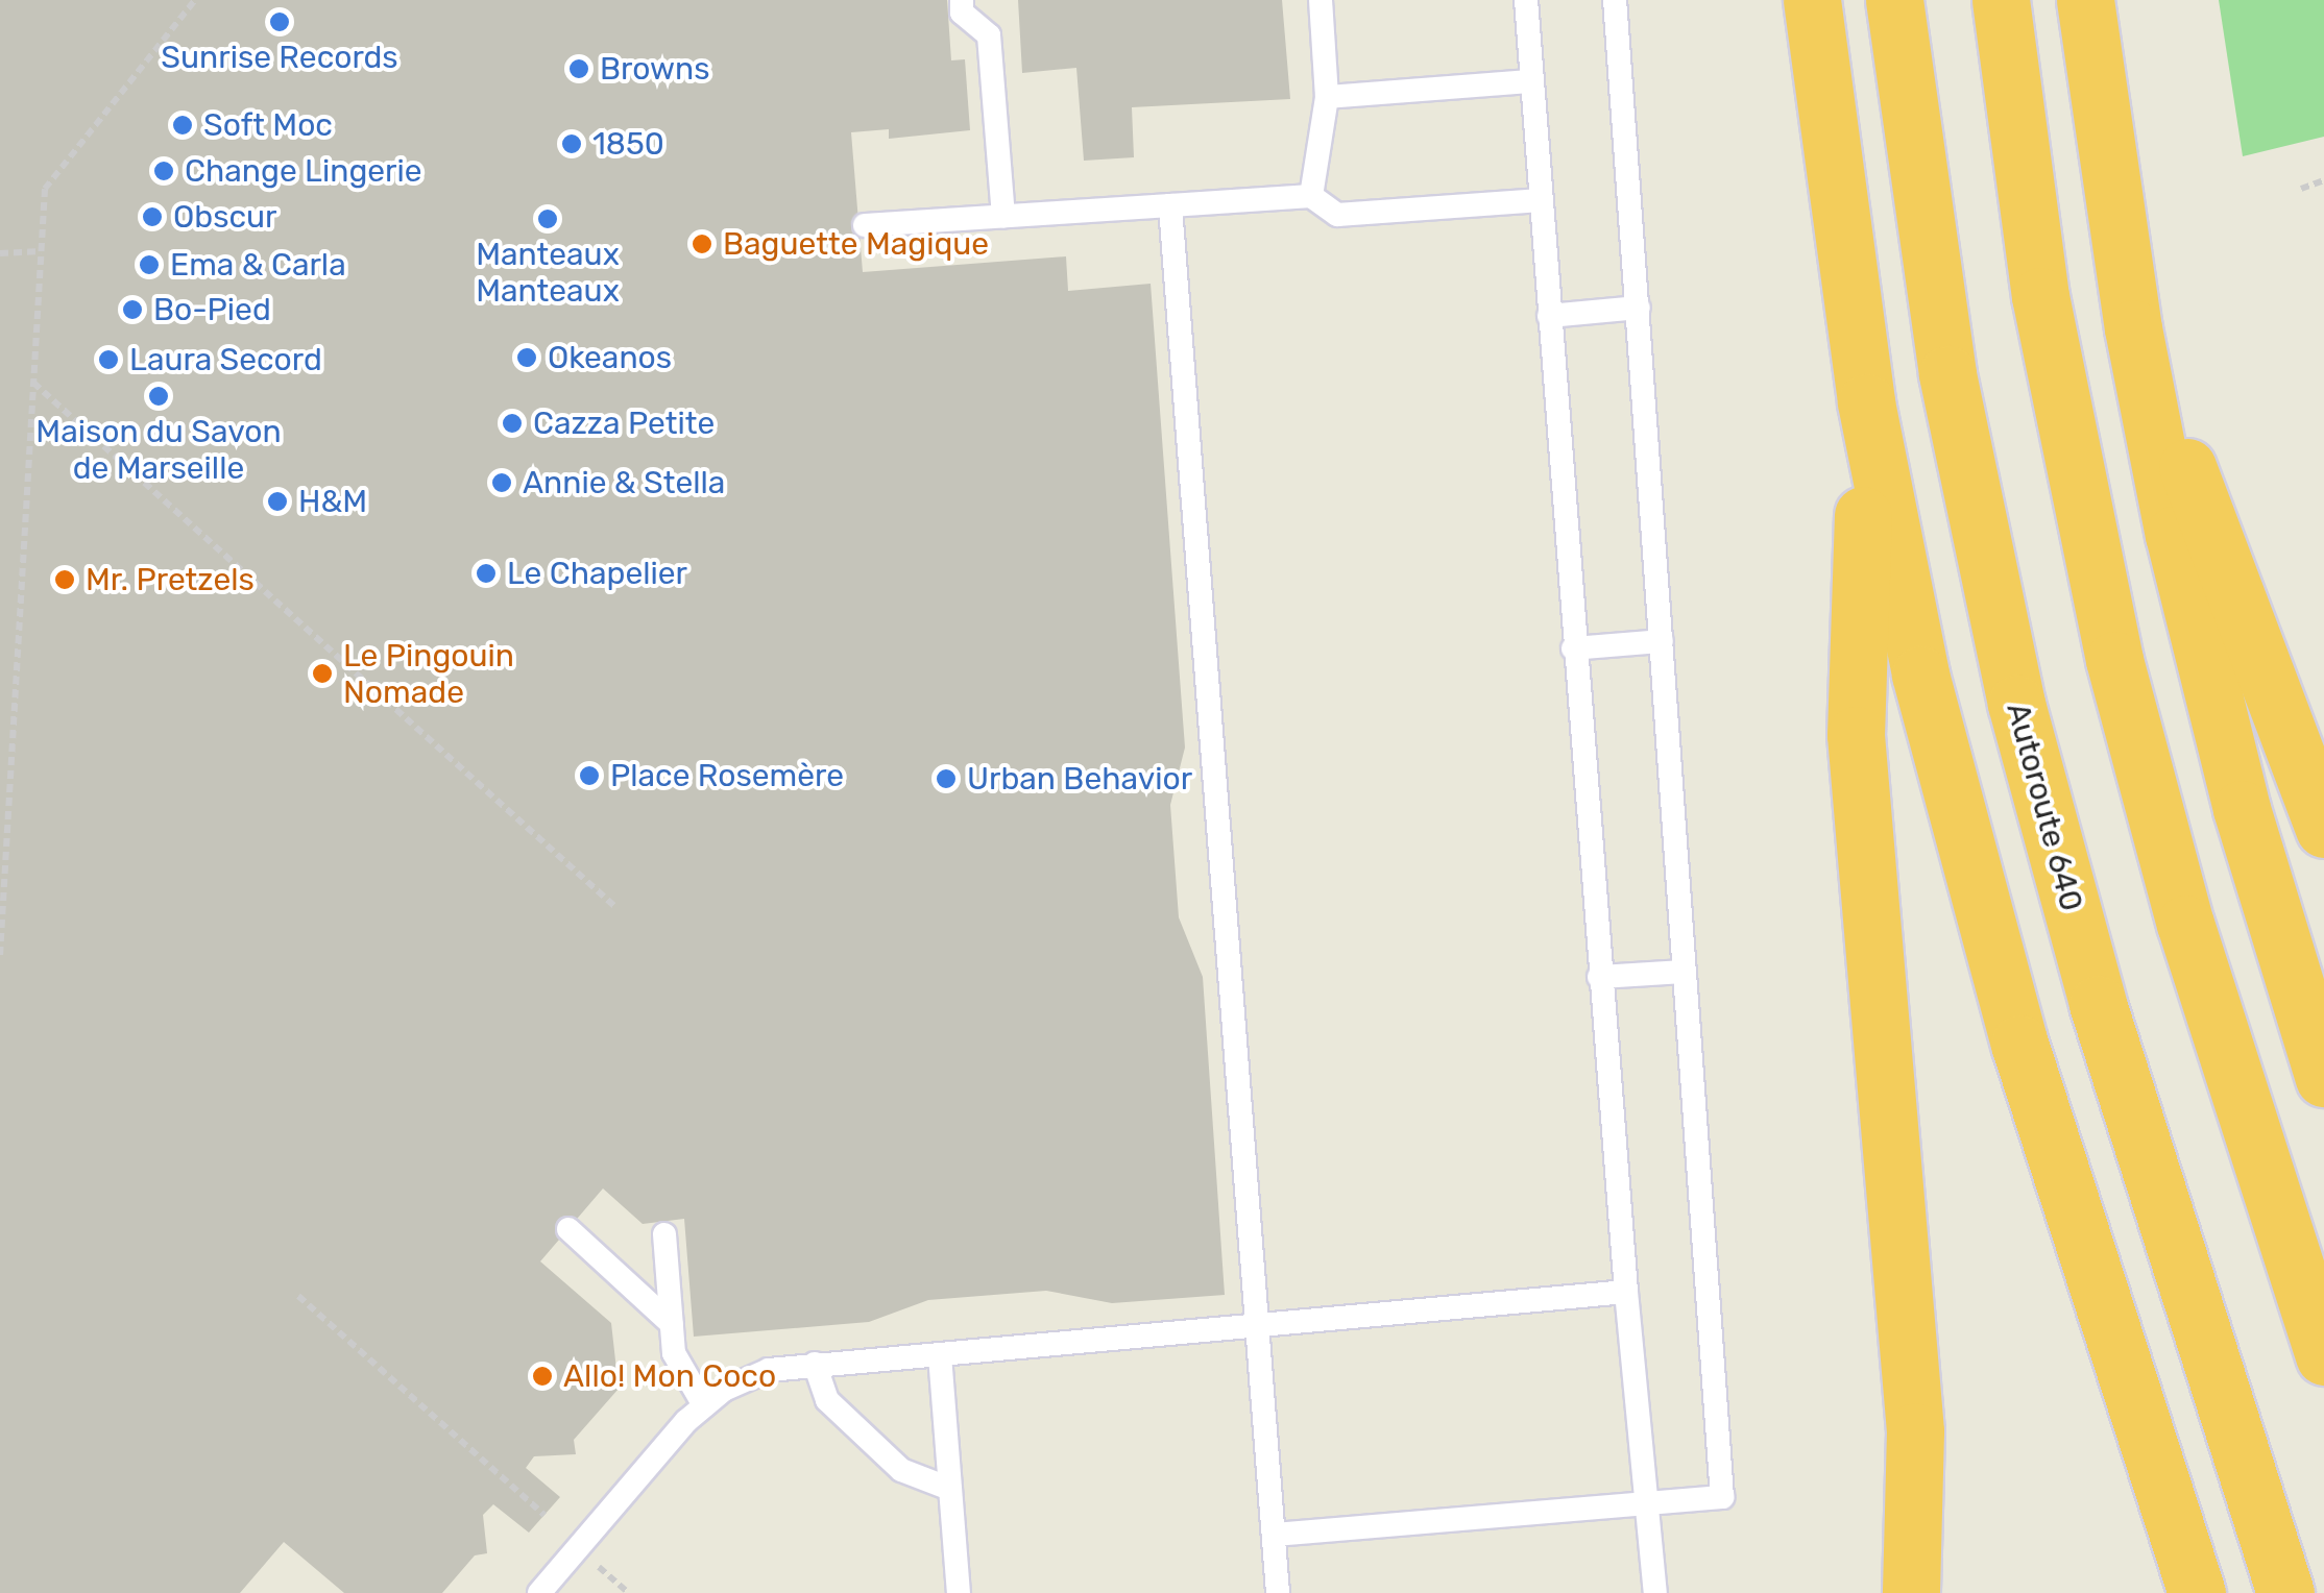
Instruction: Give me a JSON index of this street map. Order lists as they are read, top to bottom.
{
  "streets": {
    "highway": ["Autoroute 640"]
  },
  "places": [
    "Sunrise Records",
    "Browns",
    "Soft Moc",
    "1850",
    "Change Lingerie",
    "Obscur",
    "Manteaux Manteaux",
    "Baguette Magique",
    "Ema & Carla",
    "Bo-Pied",
    "Okeanos",
    "Laura Secord",
    "Maison du Savon de Marseille",
    "Cazza Petite",
    "Annie & Stella",
    "H&M",
    "Le Chapelier",
    "Mr. Pretzels",
    "Le Pingouin Nomade",
    "Place Rosemère",
    "Urban Behavior",
    "Allo! Mon Coco"
  ]
}
